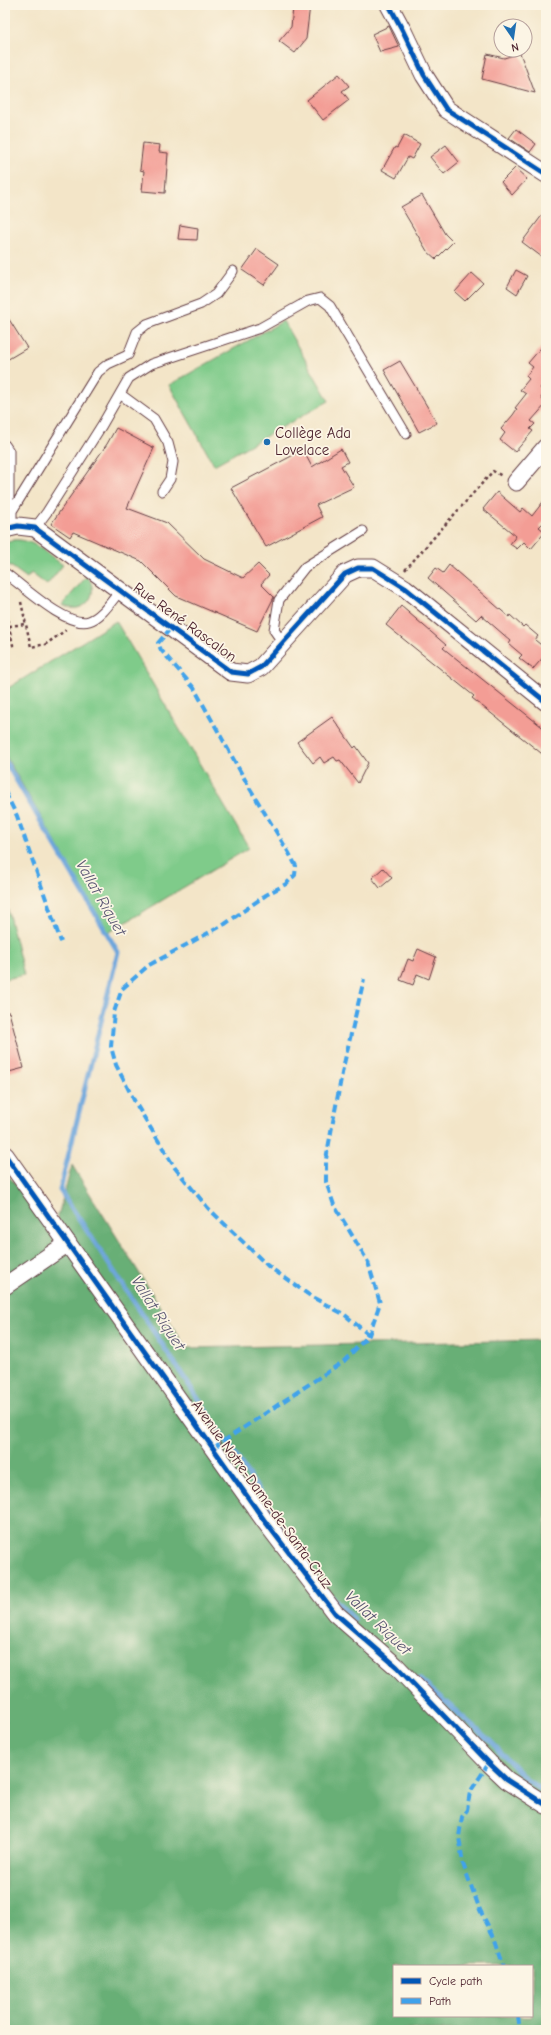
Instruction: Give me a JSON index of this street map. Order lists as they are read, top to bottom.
{
  "streets": {
    "street": ["Rue René Rascalon", "Avenue Notre-Dame-de-Santa-Cruz"]
  },
  "water": ["Vallat Riquet"],
  "places": ["Collège Ada Lovelace"],
  "legend": ["Cycle path", "Path"],
  "north": "bottom"
}
